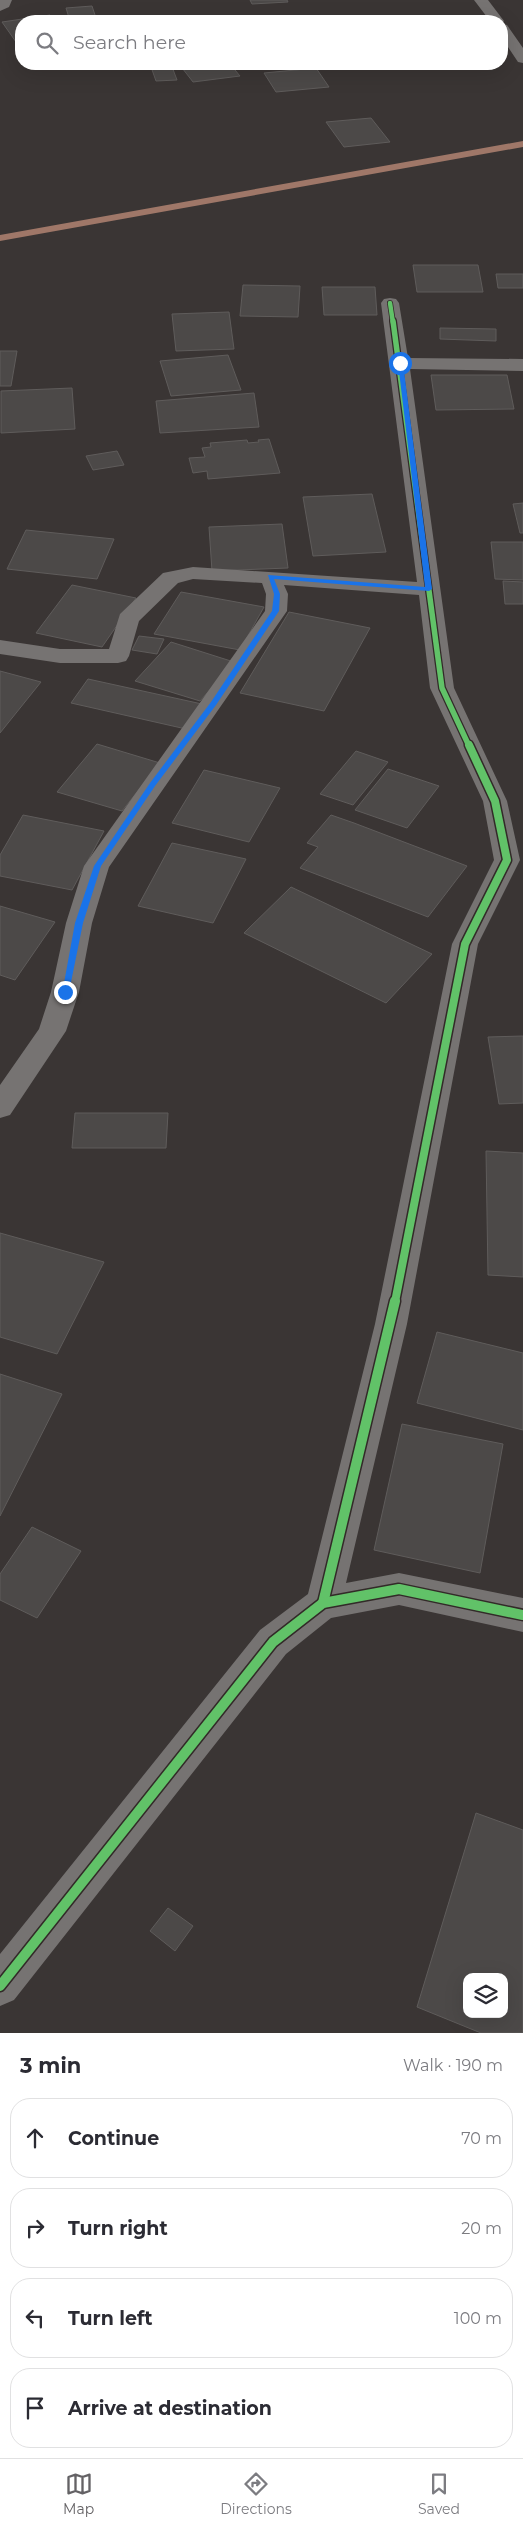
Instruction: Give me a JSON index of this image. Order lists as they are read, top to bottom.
{
  "page": {
    "search": "Search here",
    "heading": ["3 min", "Walk · 190 m"],
    "list": [
      ["Continue", "70 m"],
      ["Turn right", "20 m"],
      ["Turn left", "100 m"],
      "Arrive at destination"
    ],
    "nav": ["Map", "Directions", "Saved"]
  }
}
